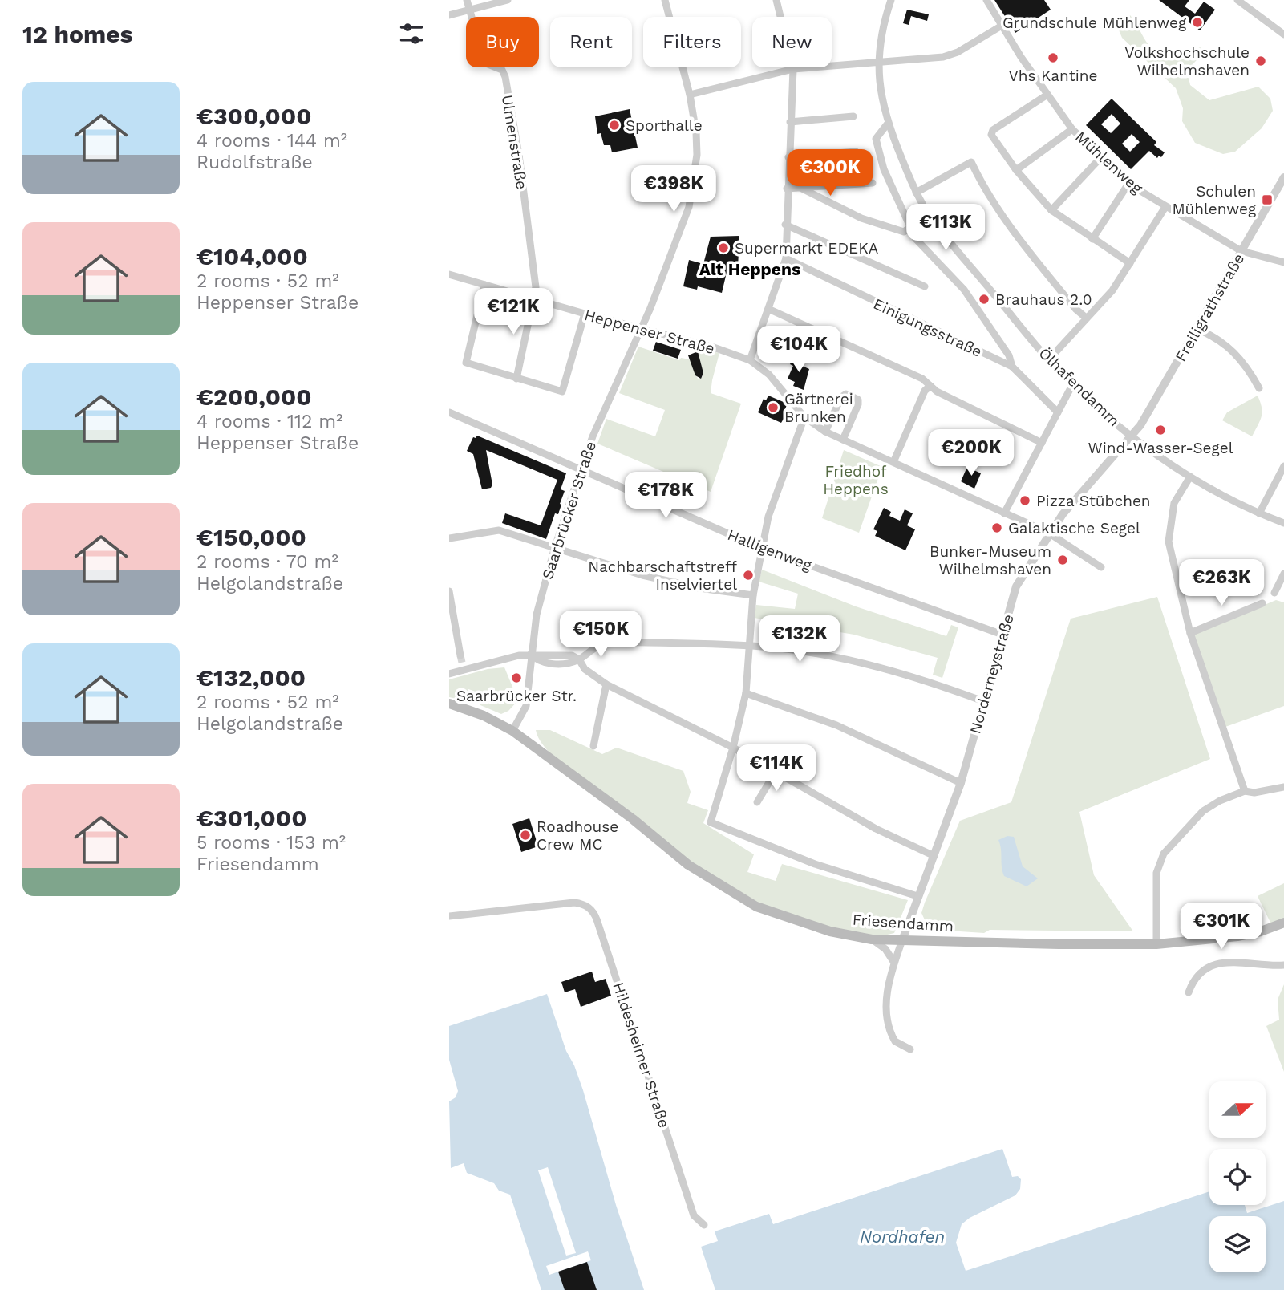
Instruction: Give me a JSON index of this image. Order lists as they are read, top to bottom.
{
  "streets": {
    "main road": ["Friesendamm"],
    "street": [
      "Ulmenstraße",
      "Mühlenweg",
      "Freiligrathstraße",
      "Einigungsstraße",
      "Heppenser Straße",
      "Ölhafendamm",
      "Saarbrücker Straße",
      "Halligenweg",
      "Norderneystraße",
      "Hildesheimer Straße"
    ]
  },
  "crossings": [
    ["Ulmenstraße", "Heppenser Straße"],
    ["Mühlenweg", "Freiligrathstraße"],
    ["Freiligrathstraße", "Ölhafendamm"],
    ["Freiligrathstraße", "Norderneystraße"],
    ["Heppenser Straße", "Saarbrücker Straße"],
    ["Heppenser Straße", "Norderneystraße"],
    ["Ölhafendamm", "Norderneystraße"],
    ["Saarbrücker Straße", "Halligenweg"],
    ["Saarbrücker Straße", "Friesendamm"],
    ["Halligenweg", "Norderneystraße"],
    ["Norderneystraße", "Friesendamm"]
  ],
  "districts": ["Alt Heppens"],
  "water": ["Nordhafen"],
  "parks": ["Friedhof Heppens"],
  "places": {
    "other": [
      "Grundschule Mühlenweg",
      "Vhs Kantine",
      "Volkshochschule Wilhelmshaven",
      "Sporthalle",
      "Supermarkt EDEKA",
      "Brauhaus 2.0",
      "Gärtnerei Brunken",
      "Wind-Wasser-Segel",
      "Pizza Stübchen",
      "Galaktische Segel",
      "Bunker-Museum Wilhelmshaven",
      "Nachbarschaftstreff Inselviertel",
      "Saarbrücker Str.",
      "Roadhouse Crew MC"
    ],
    "transit": ["Schulen Mühlenweg"]
  },
  "north": "right",
  "page": {
    "heading": "12 homes",
    "chip": [
      "Buy",
      "Rent",
      "Filters",
      "New"
    ],
    "list": [
      {
        "name": "€300,000",
        "note": "4 rooms · 144 m² · Rudolfstraße"
      },
      {
        "name": "€104,000",
        "note": "2 rooms · 52 m² · Heppenser Straße"
      },
      {
        "name": "€200,000",
        "note": "4 rooms · 112 m² · Heppenser Straße"
      },
      {
        "name": "€150,000",
        "note": "2 rooms · 70 m² · Helgolandstraße"
      },
      {
        "name": "€132,000",
        "note": "2 rooms · 52 m² · Helgolandstraße"
      },
      {
        "name": "€301,000",
        "note": "5 rooms · 153 m² · Friesendamm"
      }
    ],
    "price": [
      "€300K",
      "€398K",
      "€113K",
      "€121K",
      "€104K",
      "€200K",
      "€178K",
      "€263K",
      "€150K",
      "€132K",
      "€114K",
      "€301K"
    ]
  }
}
